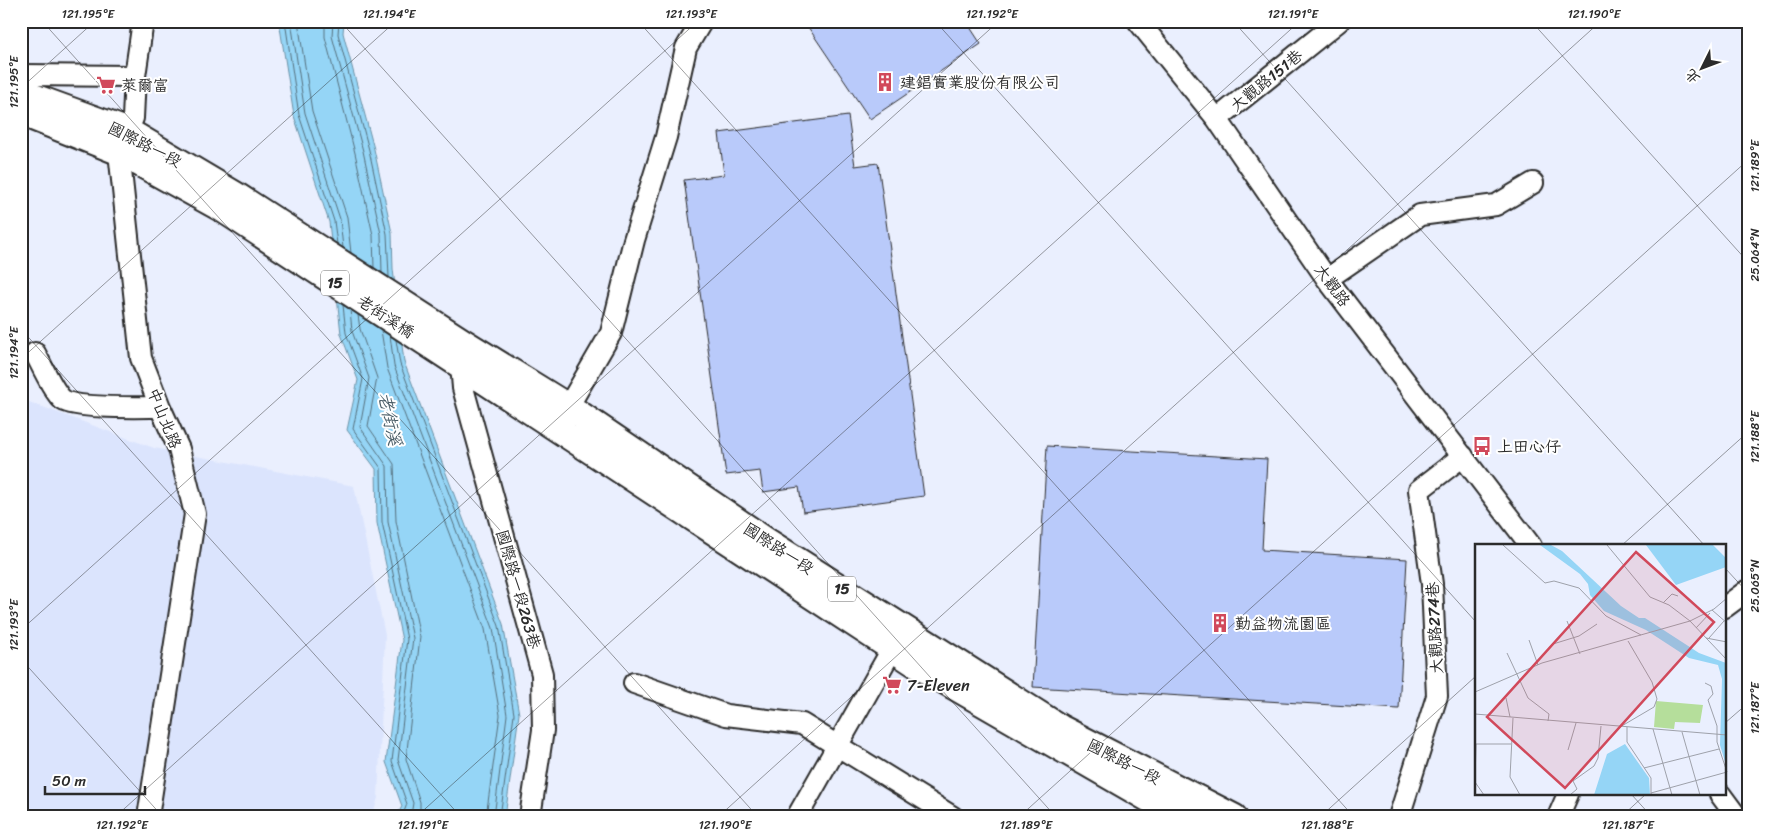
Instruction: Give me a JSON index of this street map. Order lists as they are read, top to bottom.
{
  "streets": {
    "main road": ["國際路一段", "15", "老街溪橋"],
    "street": [
      "大觀路151巷",
      "大觀路",
      "中山北路",
      "國際路一段263巷",
      "大觀路274巷"
    ]
  },
  "crossings": [
    ["大觀路151巷", "大觀路"],
    ["國際路一段", "老街溪橋"],
    ["國際路一段", "中山北路"],
    ["國際路一段", "國際路一段263巷"],
    ["大觀路", "大觀路274巷"],
    ["老街溪橋", "國際路一段263巷"]
  ],
  "water": ["老街溪"],
  "places": {
    "building": ["建錩實業股份有限公司", "勤益物流園區"],
    "supermarket": ["萊爾富", "7-Eleven"],
    "bus stop": ["上田心仔"]
  },
  "scale_bar": "50 m",
  "north": "bottom left",
  "coordinates": [
    "121.195°E",
    "121.194°E",
    "121.193°E",
    "121.192°E",
    "121.191°E",
    "121.190°E",
    "121.189°E",
    "25.064°N",
    "121.188°E",
    "25.065°N",
    "121.187°E"
  ]
}
